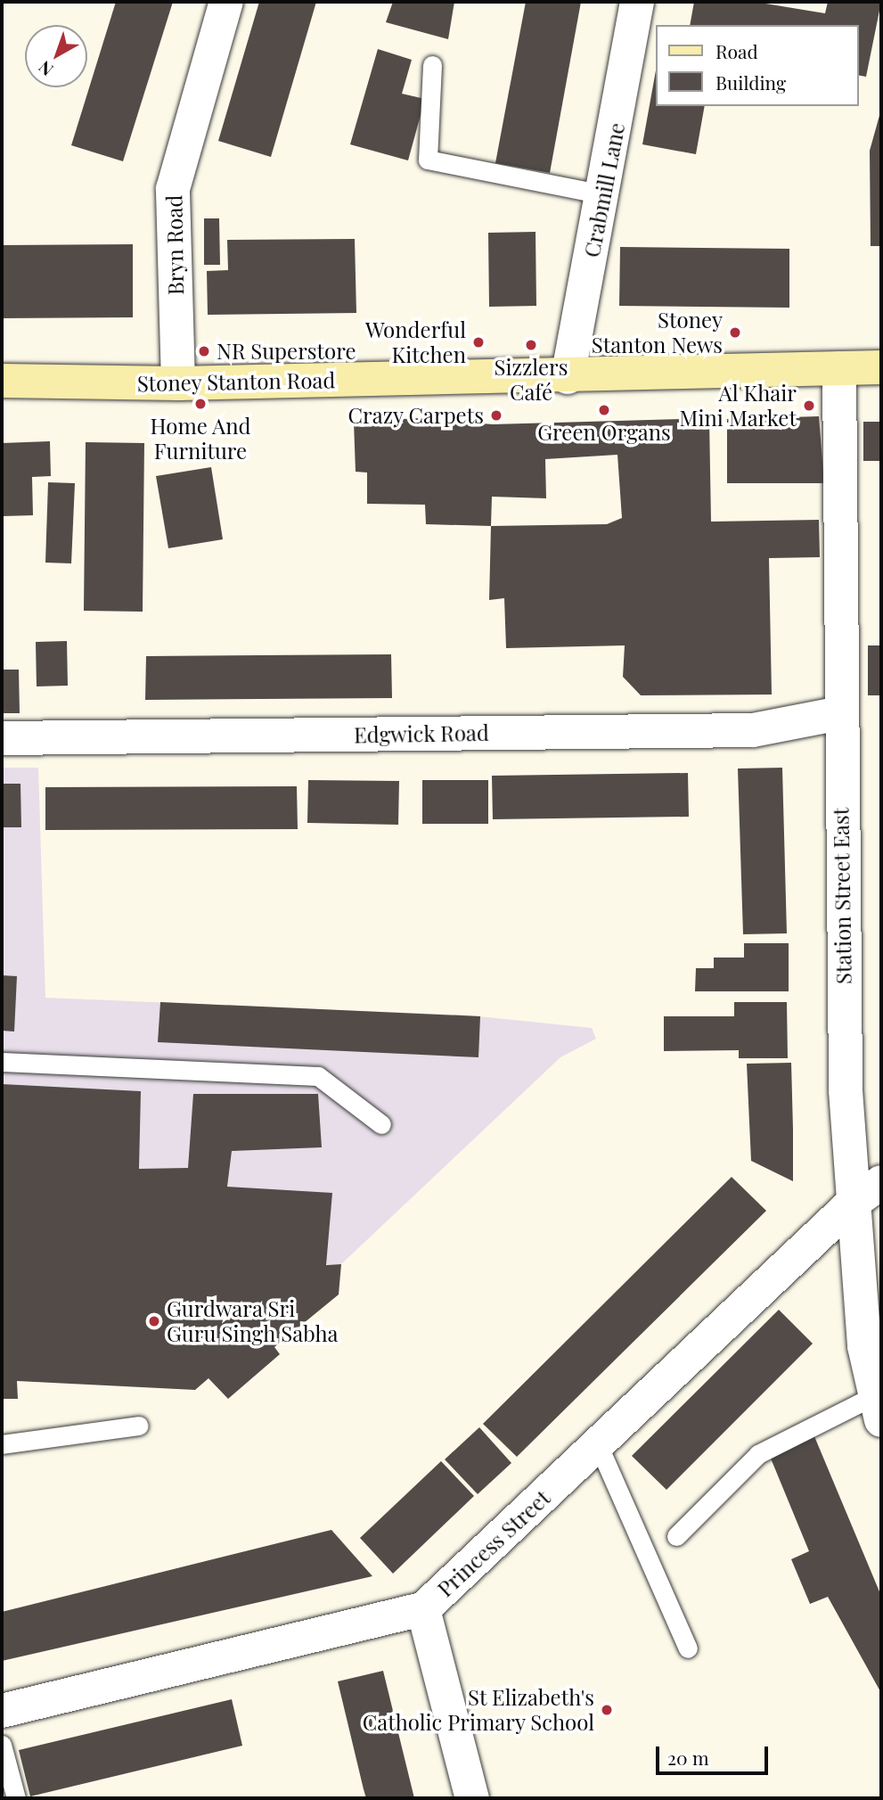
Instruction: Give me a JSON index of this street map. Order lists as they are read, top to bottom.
{
  "streets": {
    "main road": ["Stoney Stanton Road"],
    "street": [
      "Crabmill Lane",
      "Bryn Road",
      "Edgwick Road",
      "Station Street East",
      "Princess Street"
    ]
  },
  "crossings": [
    ["Crabmill Lane", "Stoney Stanton Road"],
    ["Bryn Road", "Stoney Stanton Road"],
    ["Stoney Stanton Road", "Station Street East"],
    ["Edgwick Road", "Station Street East"],
    ["Station Street East", "Princess Street"]
  ],
  "places": [
    "Stoney Stanton News",
    "Wonderful Kitchen",
    "Sizzlers Café",
    "NR Superstore",
    "Home And Furniture",
    "Al Khair Mini Market",
    "Green Organs",
    "Crazy Carpets",
    "Gurdwara Sri Guru Singh Sabha",
    "St Elizabeth's Catholic Primary School"
  ],
  "legend": ["Road", "Building"],
  "scale_bar": "20 m",
  "north": "bottom left"
}
